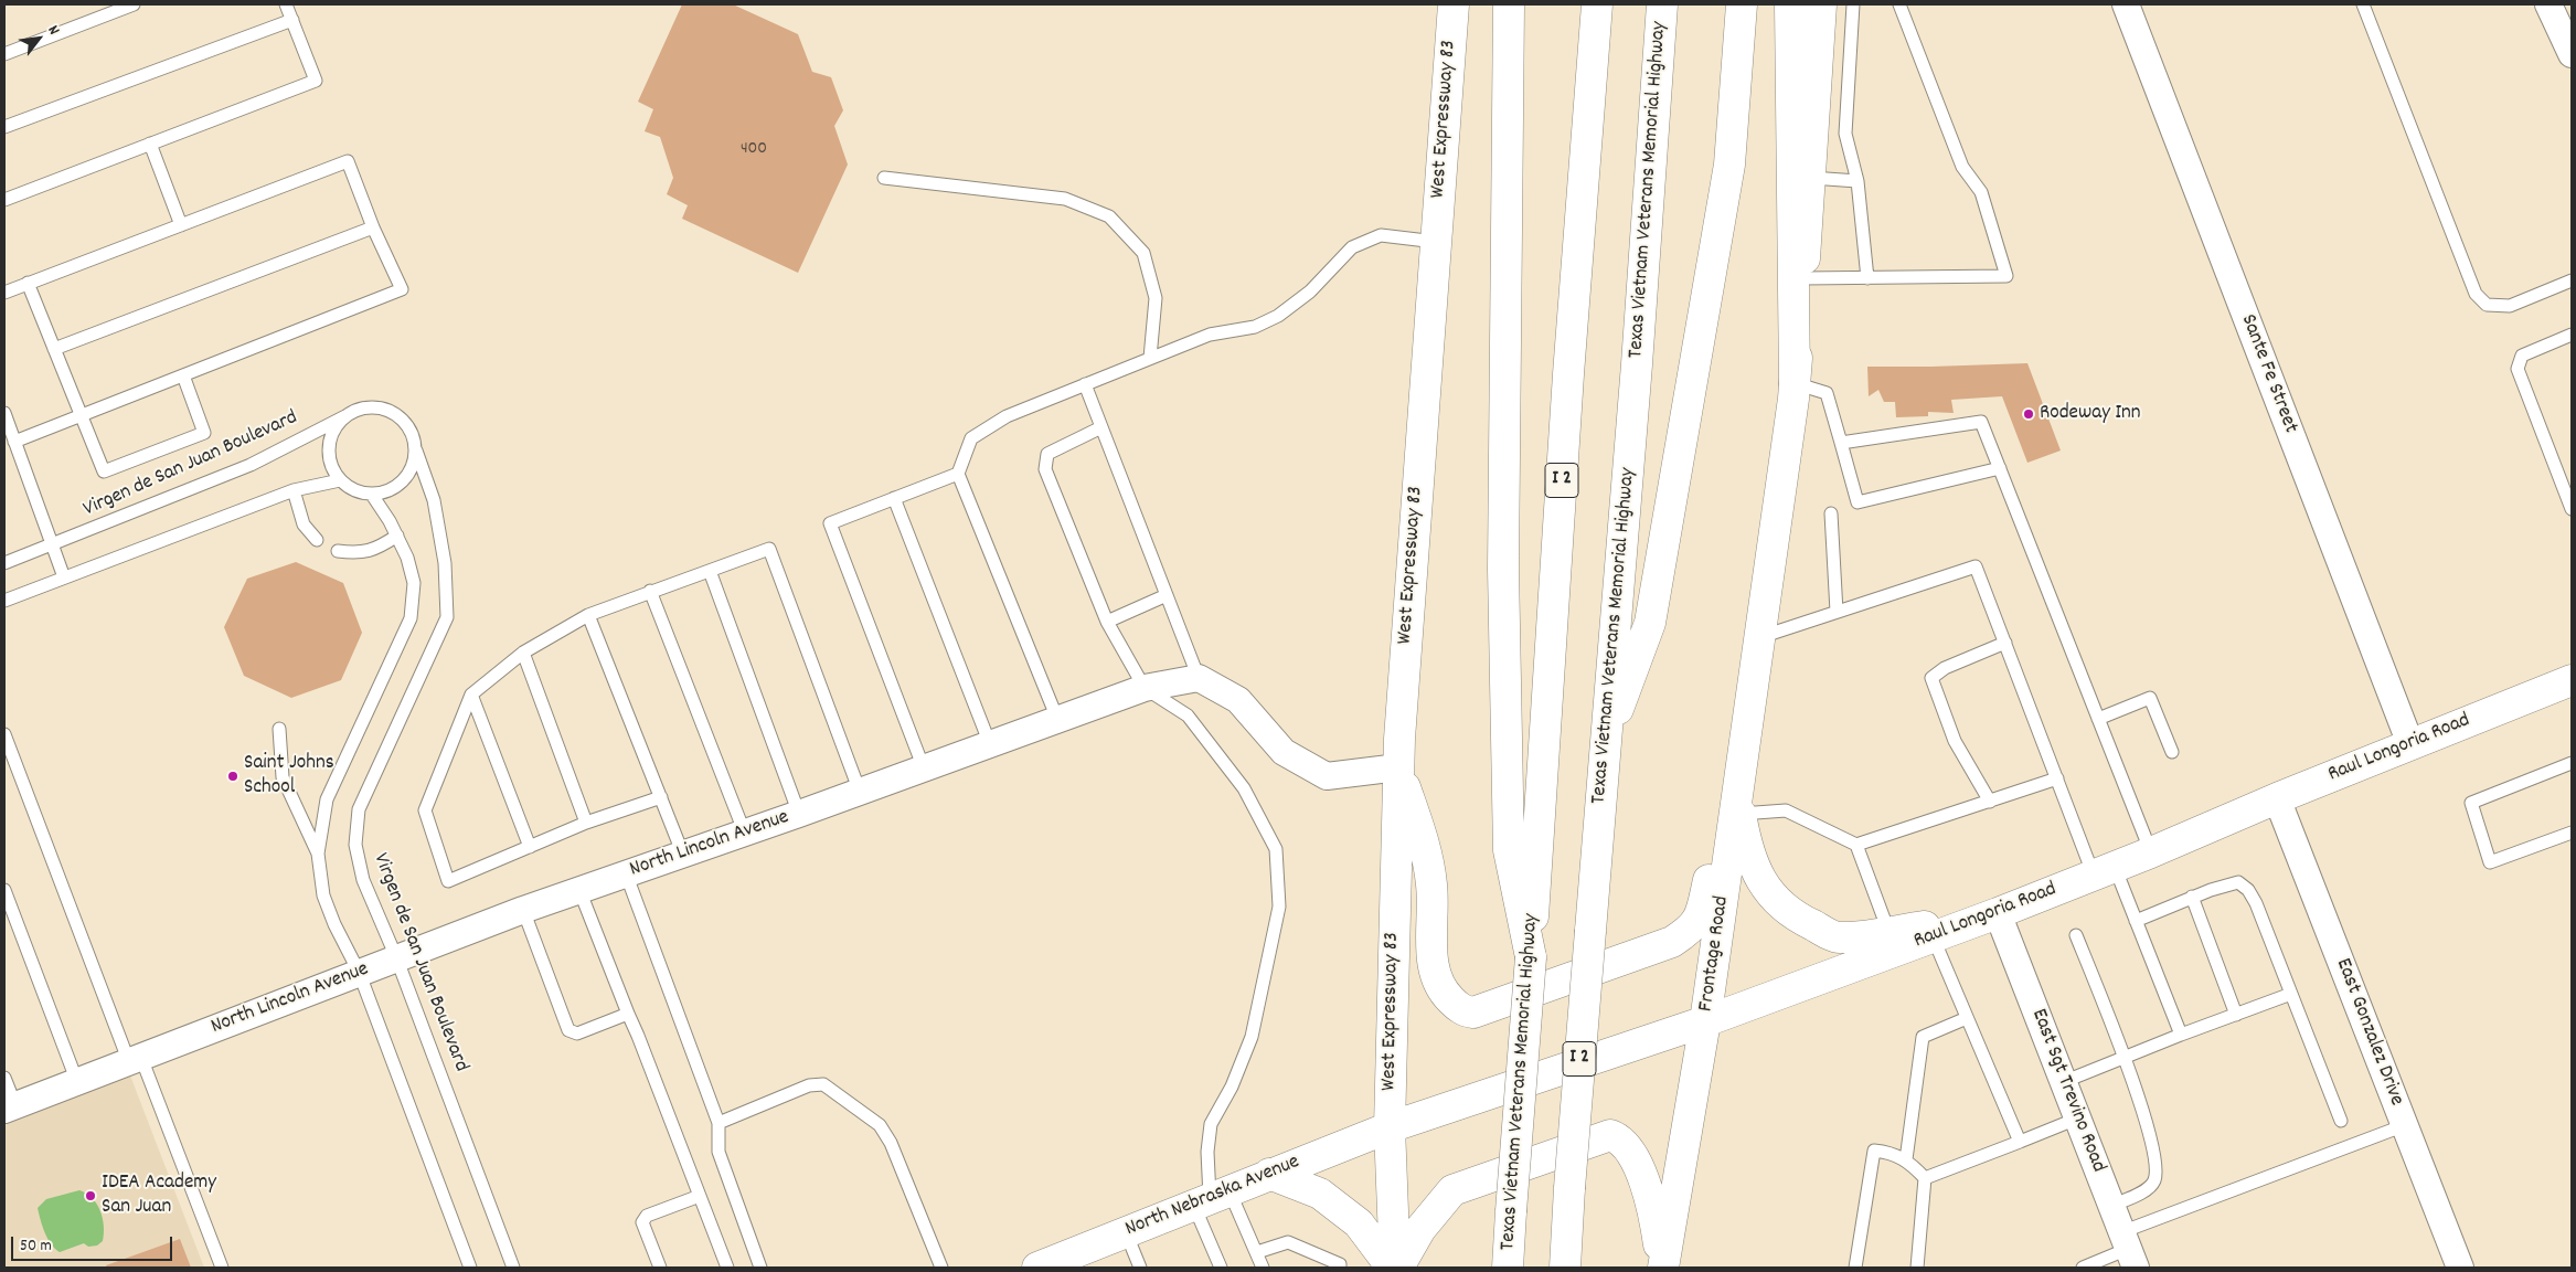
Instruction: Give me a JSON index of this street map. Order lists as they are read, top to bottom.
{
  "streets": {
    "main road": [
      "West Expressway 83",
      "Texas Vietnam Veterans Memorial Highway",
      "I 2",
      "Raul Longoria Road",
      "Frontage Road",
      "North Nebraska Avenue"
    ],
    "street": [
      "Sante Fe Street",
      "North Lincoln Avenue",
      "East Gonzalez Drive",
      "East Sgt Trevino Road"
    ],
    "lane": ["Virgen de San Juan Boulevard"]
  },
  "crossings": [
    ["West Expressway 83", "Raul Longoria Road"],
    ["West Expressway 83", "North Nebraska Avenue"],
    ["Sante Fe Street", "Raul Longoria Road"],
    ["Virgen de San Juan Boulevard", "North Lincoln Avenue"],
    ["Raul Longoria Road", "Frontage Road"],
    ["Raul Longoria Road", "East Gonzalez Drive"],
    ["Raul Longoria Road", "East Sgt Trevino Road"],
    ["Raul Longoria Road", "North Nebraska Avenue"]
  ],
  "places": ["Rodeway Inn", "Saint Johns School", "IDEA Academy San Juan"],
  "house_numbers": ["400"],
  "scale_bar": "50 m",
  "north": "top right"
}
